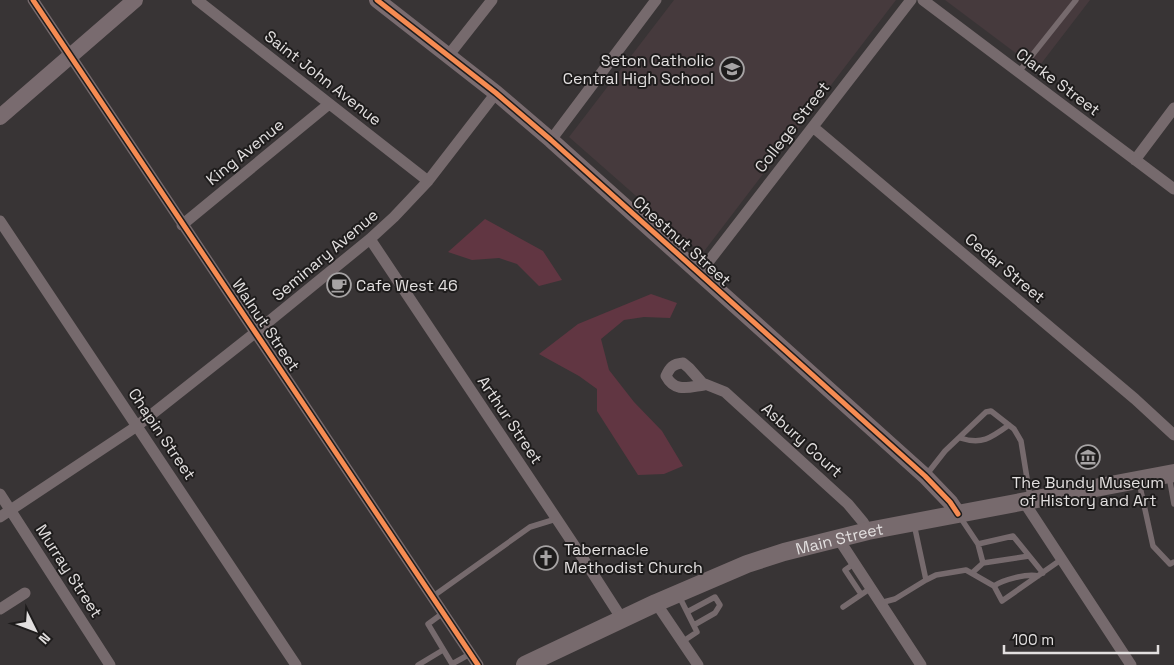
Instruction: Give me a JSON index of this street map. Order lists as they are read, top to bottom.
{
  "streets": {
    "main road": ["Main Street"],
    "street": [
      "Saint John Avenue",
      "Clarke Street",
      "College Street",
      "King Avenue",
      "Chestnut Street",
      "Seminary Avenue",
      "Cedar Street",
      "Walnut Street",
      "Arthur Street",
      "Chapin Street",
      "Asbury Court",
      "Murray Street"
    ]
  },
  "crossings": [
    ["Saint John Avenue", "King Avenue"],
    ["Saint John Avenue", "Seminary Avenue"],
    ["College Street", "Chestnut Street"],
    ["College Street", "Cedar Street"],
    ["King Avenue", "Walnut Street"],
    ["Chestnut Street", "Seminary Avenue"],
    ["Chestnut Street", "Main Street"],
    ["Seminary Avenue", "Walnut Street"],
    ["Seminary Avenue", "Arthur Street"],
    ["Seminary Avenue", "Chapin Street"],
    ["Seminary Avenue", "Murray Street"],
    ["Arthur Street", "Main Street"],
    ["Asbury Court", "Main Street"]
  ],
  "places": {
    "school or university": ["Seton Catholic Central High School"],
    "cafe": ["Cafe West 46"],
    "museum": ["The Bundy Museum of History and Art"],
    "church": ["Tabernacle Methodist Church"]
  },
  "scale_bar": "100 m",
  "north": "bottom right"
}
